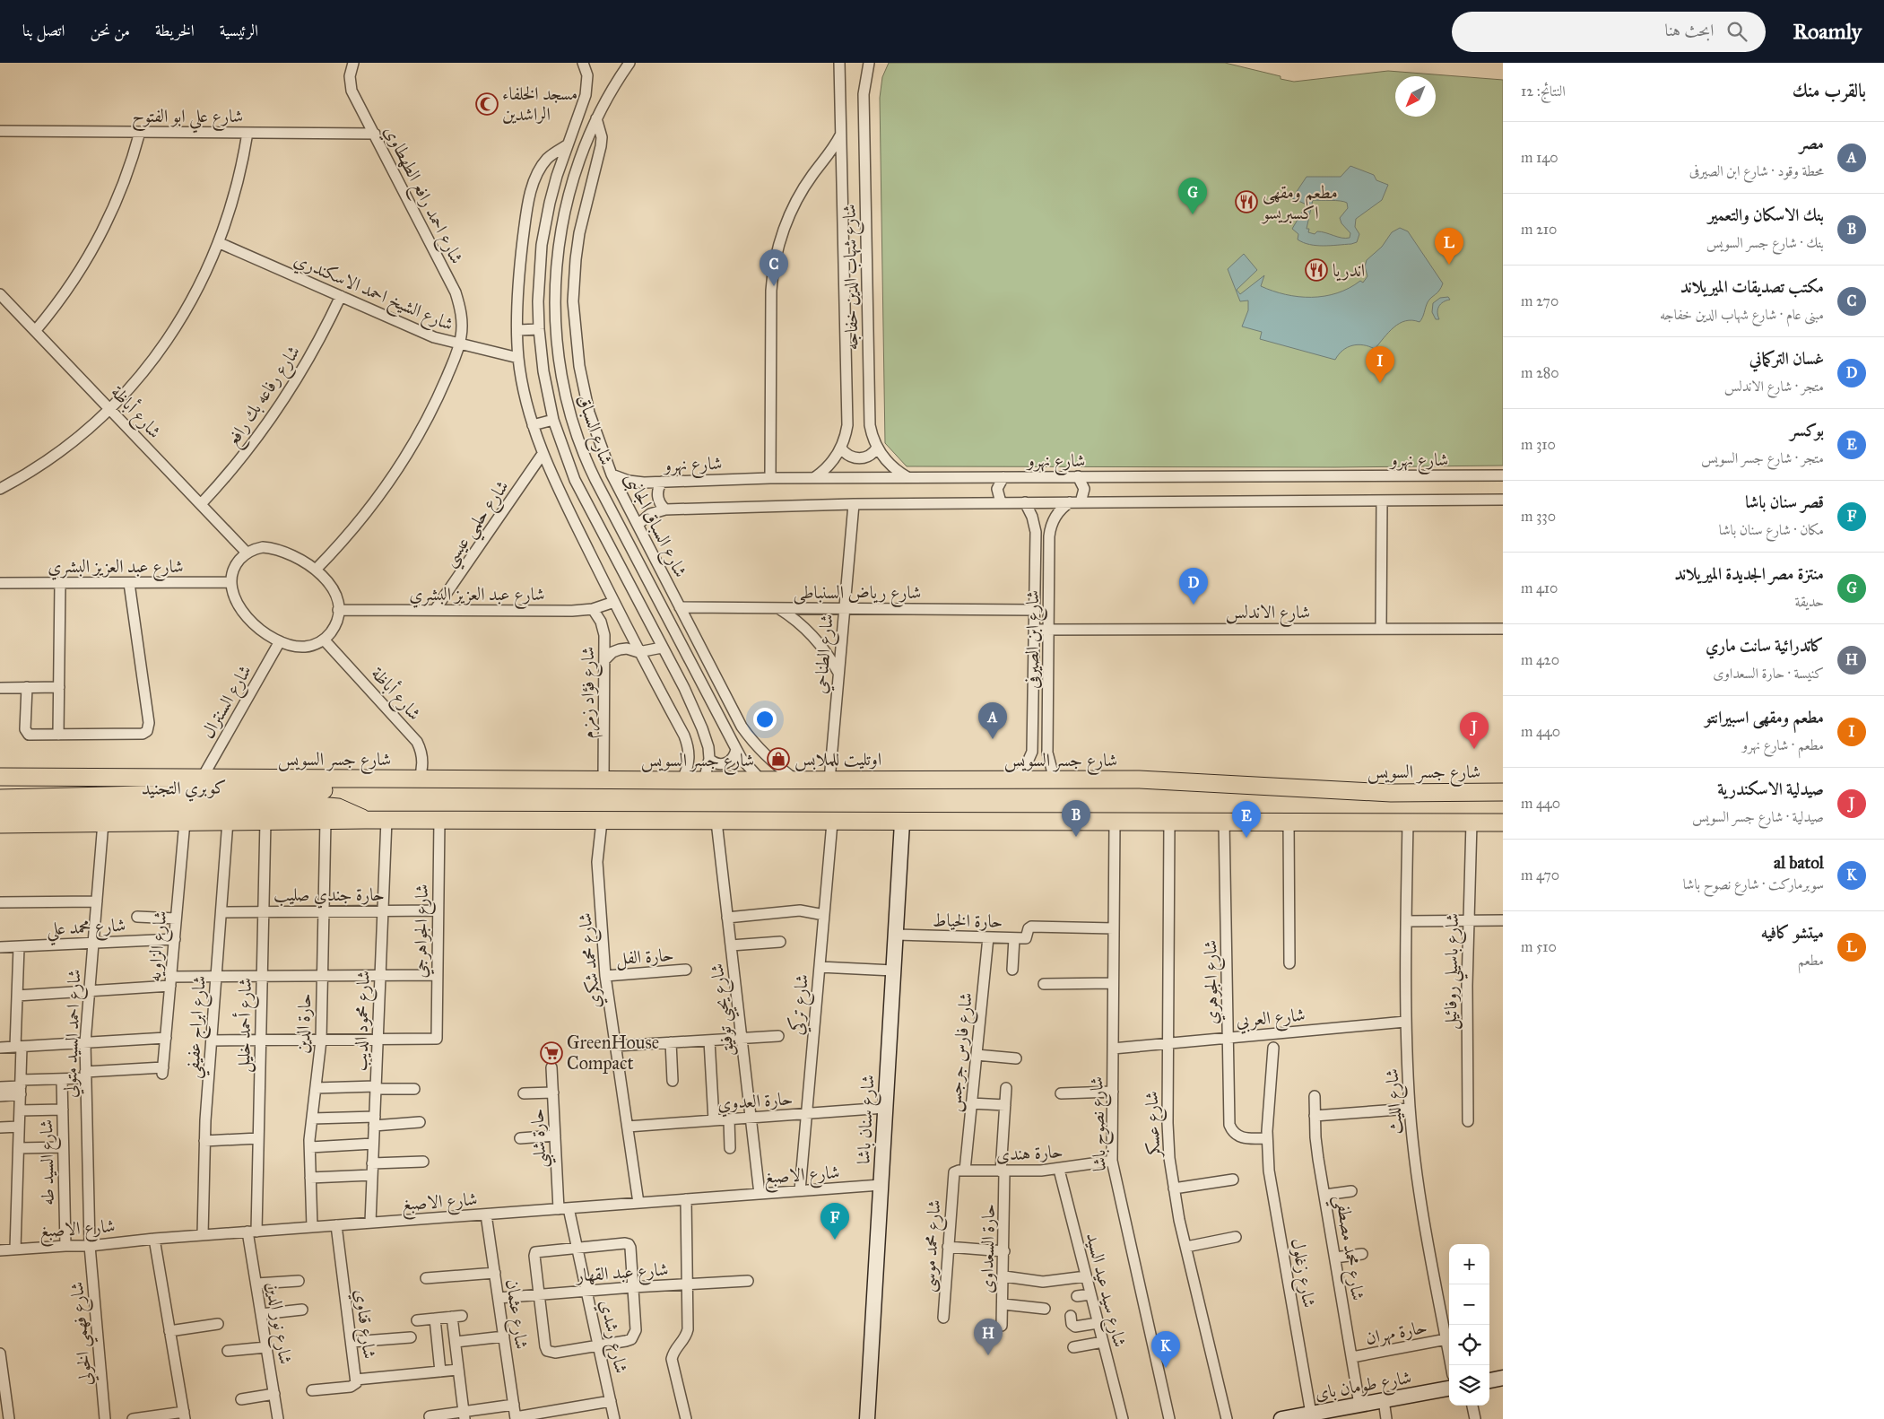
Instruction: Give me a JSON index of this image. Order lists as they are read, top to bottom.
{
  "streets": {
    "main road": ["شارع جسر السويس", "كوبري التجنيد"],
    "street": [
      "شارع علي ابو الفتوح",
      "شارع احمد رافع الطهطاوي",
      "شارع شهاب الدين خفاجه",
      "شارع الشيخ احمد الاسكندري",
      "شارع رفاعه بك رافع",
      "شارع أباظة",
      "شارع السباق",
      "شارع نهرو",
      "شارع حلمي عيسي",
      "شارع السباق الجانبى",
      "شارع عبد العزيز البشري",
      "شارع رياض السنباطى",
      "شارع الاندلس",
      "شارع ابن الصيرفى",
      "شارع الطناحي",
      "شارع فؤاد زمزم",
      "شارع السنترال",
      "حارة جندي صليب",
      "حارة الخياط",
      "شارع محمد علي",
      "شارع الجواهرجي",
      "شارع الزاويه",
      "حارة الفل",
      "شارع محمد شكري",
      "شارع باسيلي روفائيل",
      "شارع الجوهري",
      "شارع تركي",
      "شارع يحيي توفيق",
      "شارع العربي",
      "شارع محمود الديب",
      "حارة الدين",
      "شارع أحمد خليل",
      "شارع ابراج عفيفي",
      "شارع احمد السيد متولي",
      "شارع فارس جرجس",
      "حارة العدوي",
      "شارع الليث",
      "شارع سنان باشا",
      "شارع نصوح باشا",
      "شارع عسكر",
      "حارة شلبي",
      "حارة هندى",
      "شارع السيد طه",
      "شارع الاصبغ",
      "شارع محمد موسى",
      "شارع محمد مصطفي",
      "حارة السعداوى",
      "شارع عبد القهار",
      "شارع زغلول",
      "شارع سيد عيد السيد",
      "شارع عثمان",
      "شارع نور الدين",
      "شارع قناوي",
      "حارة مهران",
      "شارع فهمي الخولي",
      "شارع رشدي",
      "شارع طومان باى"
    ]
  },
  "crossings": [
    ["شارع علي ابو الفتوح", "شارع احمد رافع الطهطاوي"],
    ["شارع احمد رافع الطهطاوي", "شارع الشيخ احمد الاسكندري"],
    ["شارع احمد رافع الطهطاوي", "شارع أباظة"],
    ["شارع احمد رافع الطهطاوي", "شارع عبد العزيز البشري"],
    ["شارع احمد رافع الطهطاوي", "شارع السنترال"],
    ["شارع شهاب الدين خفاجه", "شارع نهرو"],
    ["شارع الشيخ احمد الاسكندري", "شارع رفاعه بك رافع"],
    ["شارع رفاعه بك رافع", "شارع أباظة"],
    ["شارع أباظة", "شارع عبد العزيز البشري"],
    ["شارع أباظة", "شارع السنترال"],
    ["شارع أباظة", "شارع جسر السويس"],
    ["شارع السباق", "شارع السباق الجانبى"],
    ["شارع السباق", "شارع جسر السويس"],
    ["شارع نهرو", "شارع السباق الجانبى"],
    ["شارع حلمي عيسي", "شارع عبد العزيز البشري"],
    ["شارع السباق الجانبى", "شارع رياض السنباطى"],
    ["شارع السباق الجانبى", "شارع جسر السويس"],
    ["شارع عبد العزيز البشري", "شارع فؤاد زمزم"],
    ["شارع عبد العزيز البشري", "شارع السنترال"],
    ["شارع رياض السنباطى", "شارع ابن الصيرفى"],
    ["شارع رياض السنباطى", "شارع الطناحي"],
    ["شارع الاندلس", "شارع ابن الصيرفى"],
    ["شارع ابن الصيرفى", "شارع جسر السويس"],
    ["شارع الطناحي", "شارع جسر السويس"],
    ["شارع فؤاد زمزم", "شارع جسر السويس"],
    ["شارع السنترال", "شارع جسر السويس"],
    ["شارع جسر السويس", "كوبري التجنيد"],
    ["حارة جندي صليب", "شارع الجواهرجي"],
    ["حارة جندي صليب", "شارع محمود الديب"],
    ["حارة جندي صليب", "حارة الدين"],
    ["حارة جندي صليب", "شارع أحمد خليل"],
    ["حارة جندي صليب", "شارع ابراج عفيفي"],
    ["حارة الخياط", "شارع فارس جرجس"],
    ["حارة الخياط", "شارع سنان باشا"],
    ["حارة الخياط", "شارع نصوح باشا"],
    ["شارع محمد علي", "شارع الزاويه"],
    ["شارع محمد علي", "شارع احمد السيد متولي"],
    ["شارع الجواهرجي", "شارع محمود الديب"],
    ["شارع الزاويه", "شارع احمد السيد متولي"],
    ["حارة الفل", "شارع محمد شكري"],
    ["شارع محمد شكري", "حارة العدوي"],
    ["شارع محمد شكري", "شارع الاصبغ"],
    ["شارع الجوهري", "شارع العربي"],
    ["شارع الجوهري", "شارع زغلول"],
    ["شارع تركي", "حارة العدوي"],
    ["شارع تركي", "شارع الاصبغ"],
    ["شارع يحيي توفيق", "حارة العدوي"],
    ["شارع يحيي توفيق", "شارع الاصبغ"],
    ["شارع العربي", "شارع الليث"],
    ["شارع العربي", "شارع نصوح باشا"],
    ["شارع العربي", "شارع عسكر"],
    ["شارع محمود الديب", "شارع الاصبغ"],
    ["حارة الدين", "شارع الاصبغ"],
    ["شارع أحمد خليل", "شارع الاصبغ"],
    ["شارع أحمد خليل", "شارع نور الدين"],
    ["شارع ابراج عفيفي", "شارع الاصبغ"],
    ["شارع احمد السيد متولي", "شارع الاصبغ"],
    ["شارع احمد السيد متولي", "شارع فهمي الخولي"],
    ["شارع فارس جرجس", "حارة هندى"],
    ["شارع فارس جرجس", "شارع محمد موسى"],
    ["حارة العدوي", "شارع سنان باشا"],
    ["شارع الليث", "حارة مهران"],
    ["شارع سنان باشا", "شارع الاصبغ"],
    ["شارع نصوح باشا", "حارة هندى"],
    ["حارة شلبي", "شارع الاصبغ"],
    ["حارة شلبي", "شارع رشدي"],
    ["حارة هندى", "شارع محمد موسى"],
    ["حارة هندى", "حارة السعداوى"],
    ["حارة هندى", "شارع سيد عيد السيد"],
    ["شارع السيد طه", "شارع الاصبغ"],
    ["شارع الاصبغ", "شارع عثمان"],
    ["شارع الاصبغ", "شارع نور الدين"],
    ["شارع الاصبغ", "شارع قناوي"],
    ["شارع الاصبغ", "شارع فهمي الخولي"],
    ["شارع الاصبغ", "شارع رشدي"],
    ["شارع محمد مصطفي", "حارة مهران"],
    ["شارع محمد مصطفي", "شارع طومان باى"],
    ["شارع عبد القهار", "شارع عثمان"],
    ["شارع عبد القهار", "شارع رشدي"],
    ["شارع زغلول", "شارع طومان باى"]
  ],
  "places": {
    "mosque": ["مسجد الخلفاء الراشدين"],
    "restaurant": ["مطعم ومقهى اكسبريسو", "اندريا"],
    "shop": ["اوتليت للملابس"],
    "supermarket": ["GreenHouse Compact"]
  },
  "north": "bottom left",
  "page": {
    "header": "Roamly",
    "search": "ابحث هنا",
    "nav": [
      "الرئيسية",
      "الخريطة",
      "من نحن",
      "اتصل بنا"
    ],
    "heading": ["بالقرب منك", "النتائج: 12"],
    "list": [
      {
        "mark": "A",
        "name": "مصر",
        "note": "محطة وقود · شارع ابن الصيرفى",
        "value": "140 m"
      },
      {
        "mark": "B",
        "name": "بنك الاسكان والتعمير",
        "note": "بنك · شارع جسر السويس",
        "value": "210 m"
      },
      {
        "mark": "C",
        "name": "مكتب تصديقات الميريلاند",
        "note": "مبنى عام · شارع شهاب الدين خفاجه",
        "value": "270 m"
      },
      {
        "mark": "D",
        "name": "غسان التركماني",
        "note": "متجر · شارع الاندلس",
        "value": "280 m"
      },
      {
        "mark": "E",
        "name": "بوكسر",
        "note": "متجر · شارع جسر السويس",
        "value": "310 m"
      },
      {
        "mark": "F",
        "name": "قصر سنان باشا",
        "note": "مكان · شارع سنان باشا",
        "value": "330 m"
      },
      {
        "mark": "G",
        "name": "منتزة مصر الجديدة الميريلاند",
        "note": "حديقة",
        "value": "410 m"
      },
      {
        "mark": "H",
        "name": "كاتدرائية سانت ماري",
        "note": "كنيسة · حارة السعداوى",
        "value": "420 m"
      },
      {
        "mark": "I",
        "name": "مطعم ومقهى اسبيرانتو",
        "note": "مطعم · شارع نهرو",
        "value": "440 m"
      },
      {
        "mark": "J",
        "name": "صيدلية الاسكندرية",
        "note": "صيدلية · شارع جسر السويس",
        "value": "440 m"
      },
      {
        "mark": "K",
        "name": "al batol",
        "note": "سوبرماركت · شارع نصوح باشا",
        "value": "470 m"
      },
      {
        "mark": "L",
        "name": "ميتشو كافيه",
        "note": "مطعم",
        "value": "510 m"
      }
    ],
    "pins": [
      "G",
      "L",
      "C",
      "I",
      "D",
      "A",
      "J",
      "B",
      "E",
      "F",
      "H",
      "K"
    ],
    "map_buttons": ["+", "−"]
  }
}
